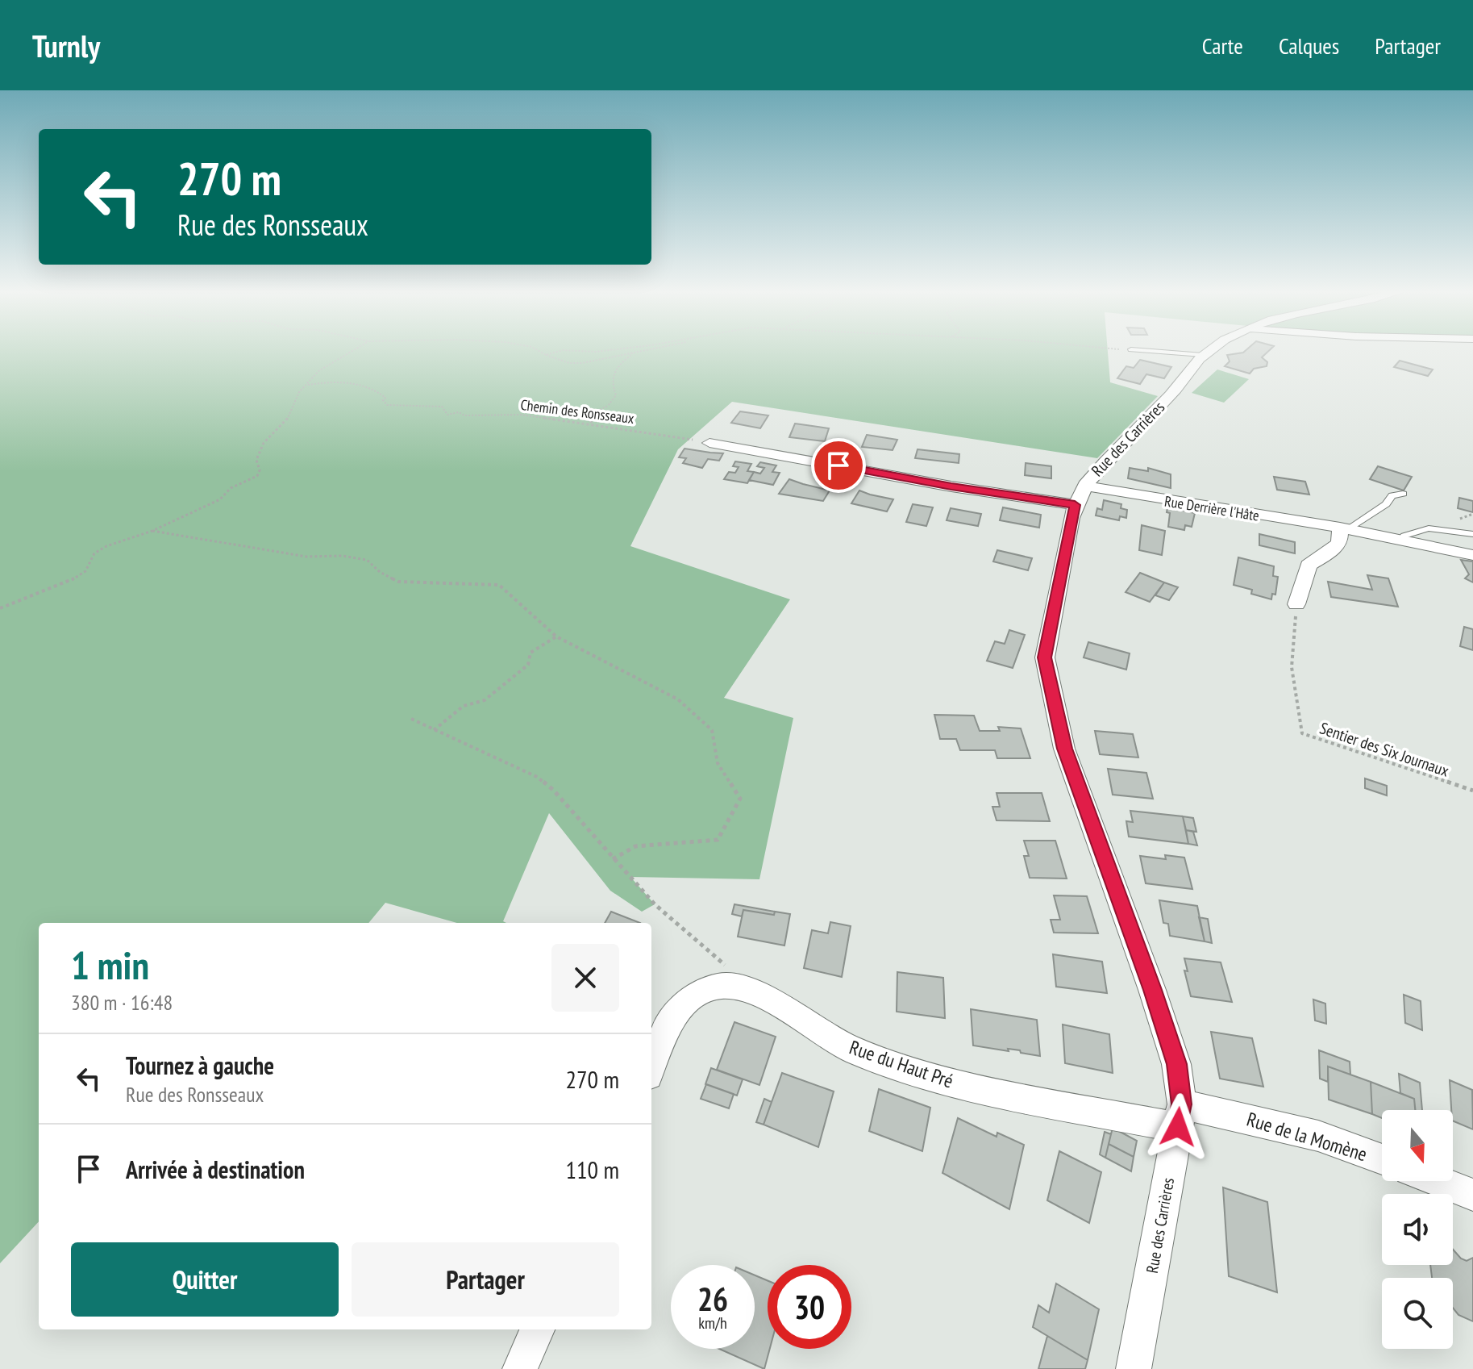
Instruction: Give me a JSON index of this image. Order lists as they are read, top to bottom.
{
  "streets": {
    "street": [
      "Rue des Carrières",
      "Rue Derrière l'Hâte",
      "Rue du Haut Pré",
      "Rue de la Momène"
    ],
    "path": ["Chemin des Ronsseaux", "Sentier des Six Journaux"]
  },
  "crossings": [
    ["Rue des Carrières", "Rue Derrière l'Hâte"],
    ["Rue des Carrières", "Rue du Haut Pré"],
    ["Rue des Carrières", "Rue de la Momène"],
    ["Rue du Haut Pré", "Rue de la Momène"]
  ],
  "north": "bottom",
  "page": {
    "header": "Turnly",
    "nav": ["Carte", "Calques", "Partager"],
    "turn": ["270 m", "Rue des Ronsseaux"],
    "heading": ["1 min", "380 m · 16:48"],
    "list": [
      {
        "name": "Tournez à gauche",
        "note": "Rue des Ronsseaux",
        "value": "270 m"
      },
      {
        "name": "Arrivée à destination",
        "value": "110 m"
      }
    ],
    "buttons": ["Quitter", "Partager"],
    "speed": "26 km/h",
    "limit": "30"
  }
}
